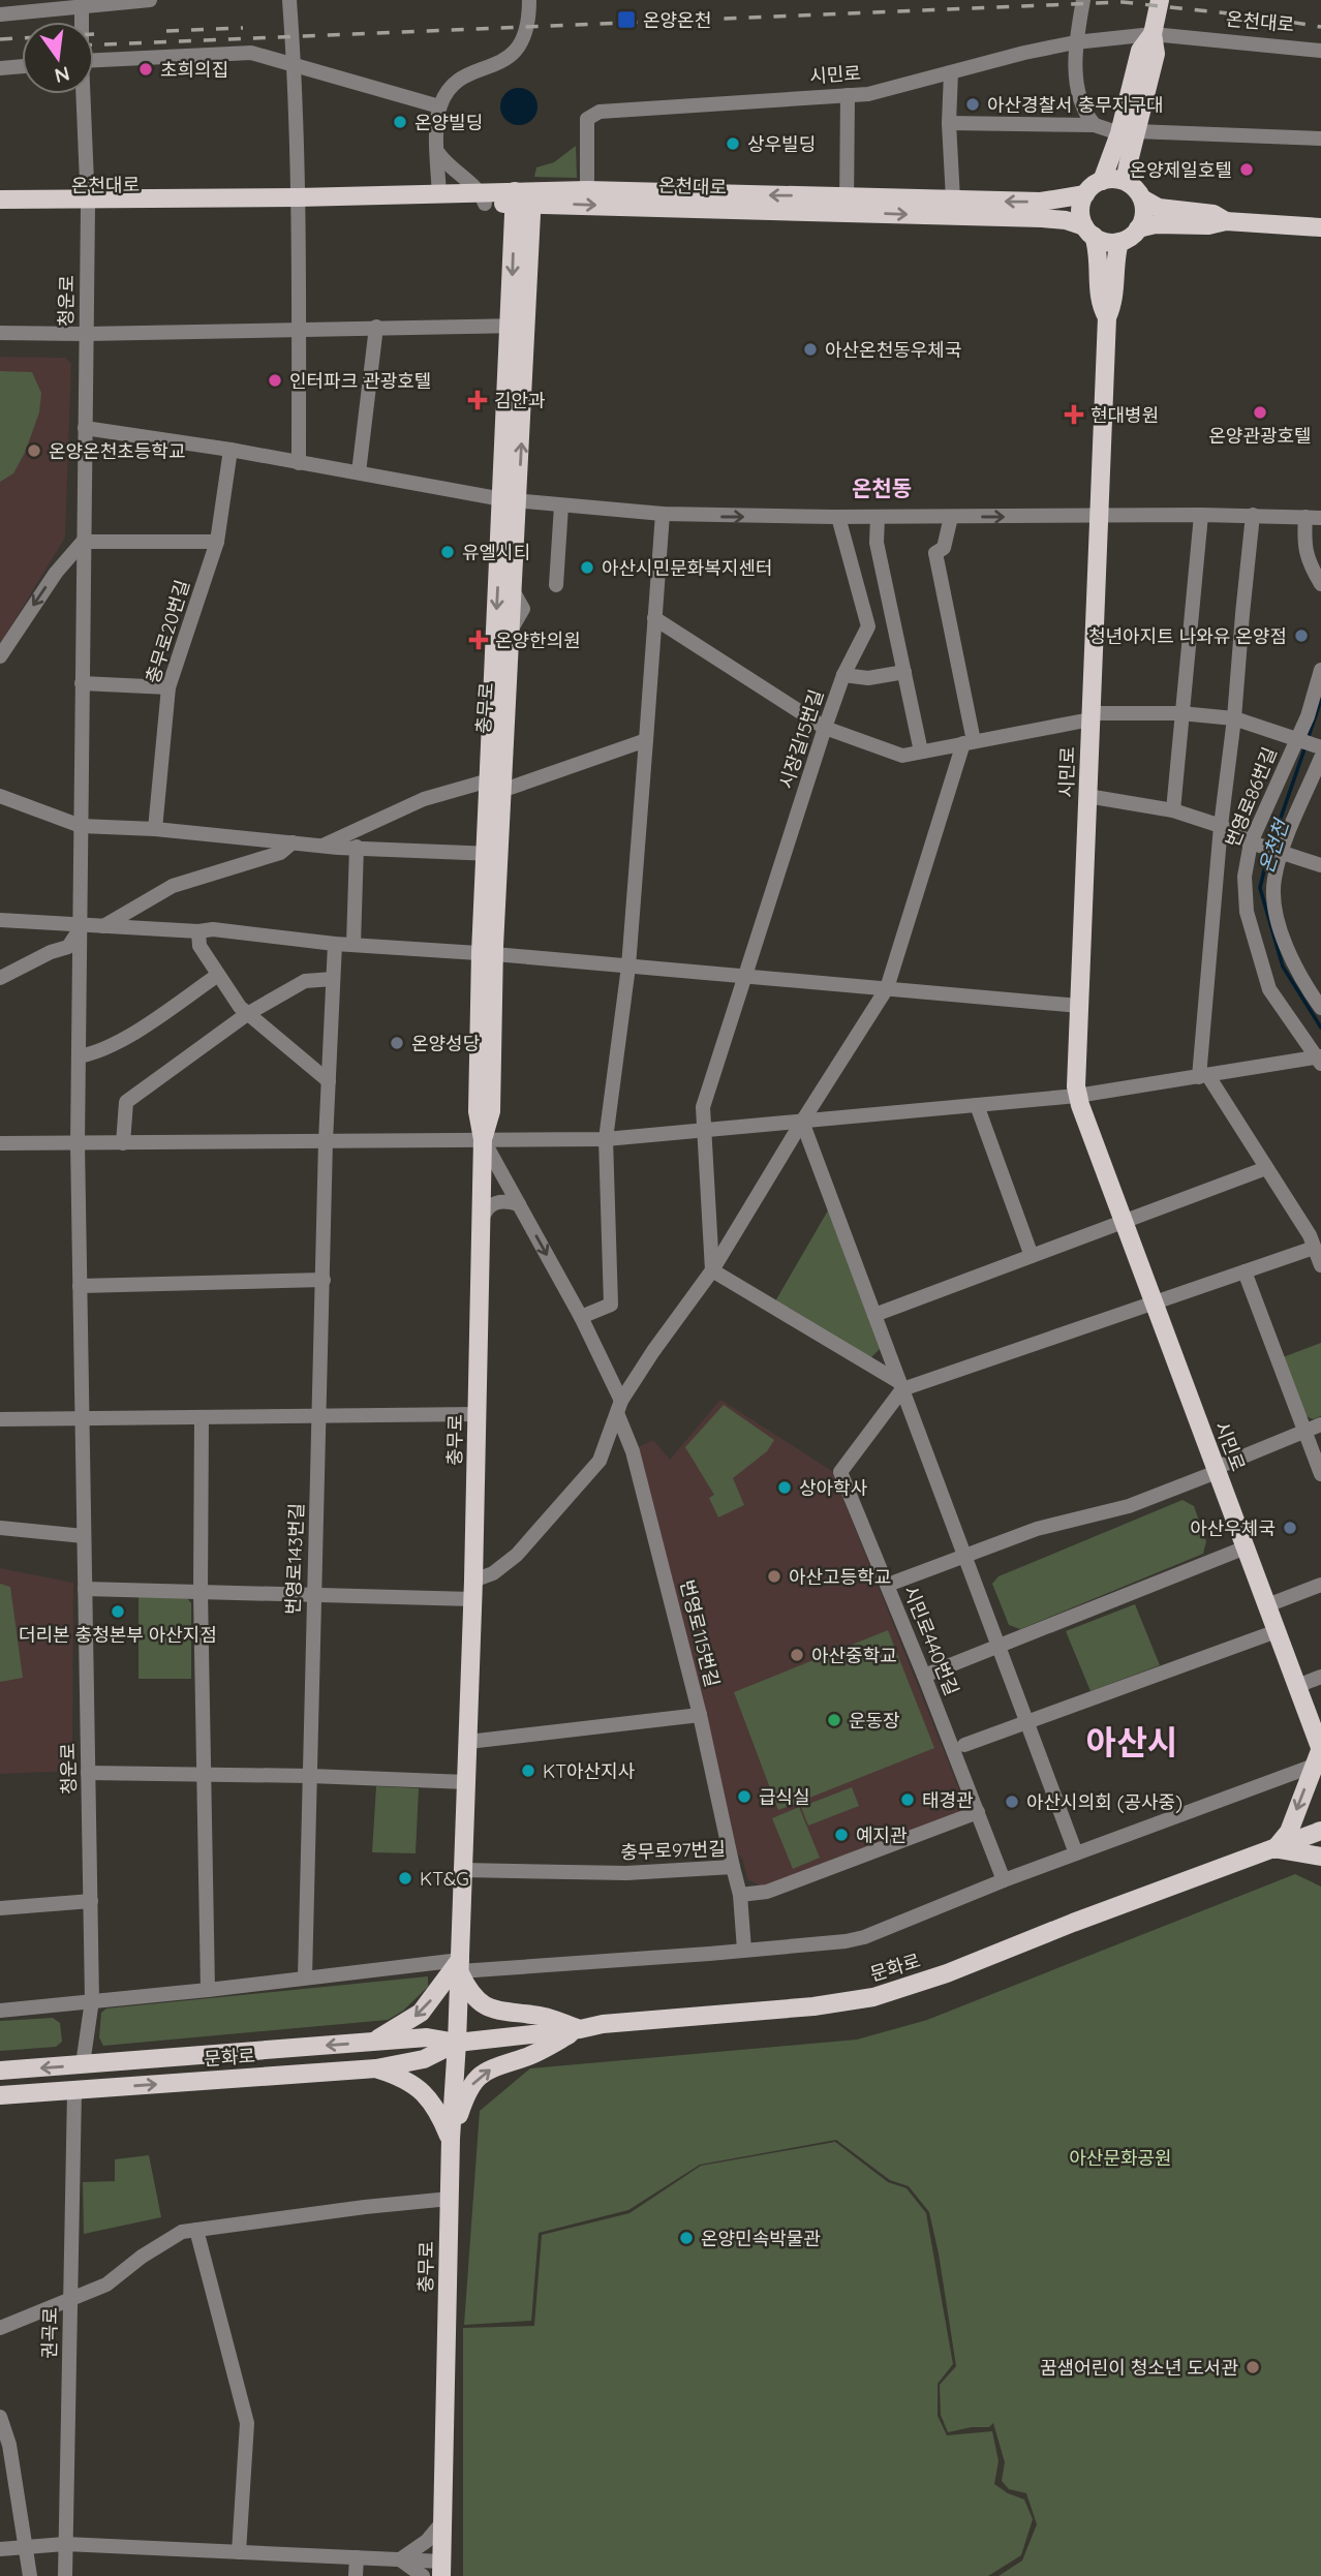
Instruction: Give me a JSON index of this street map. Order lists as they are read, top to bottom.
{
  "streets": {
    "main road": [
      "온천대로",
      "시민로",
      "충무로",
      "문화로"
    ],
    "street": [
      "청운로",
      "충무로20번길",
      "시장길15번길",
      "번영로86번길",
      "번영로143번길",
      "번영로115번길",
      "시민로440번길",
      "충무로97번길",
      "권곡로"
    ]
  },
  "crossings": [
    ["온천대로", "시민로"],
    ["온천대로", "청운로"],
    ["온천대로", "충무로"],
    ["청운로", "문화로"],
    ["충무로", "번영로115번길"],
    ["충무로", "충무로97번길"],
    ["충무로", "문화로"],
    ["번영로115번길", "충무로97번길"],
    ["문화로", "권곡로"]
  ],
  "districts": ["온천동", "아산시"],
  "water": ["온천천"],
  "parks": ["아산문화공원"],
  "places": {
    "transit": ["온양온천"],
    "other": [
      "초희의집",
      "아산경찰서 충무지구대",
      "온양빌딩",
      "상우빌딩",
      "온양제일호텔",
      "아산온천동우체국",
      "인터파크 관광호텔",
      "온양관광호텔",
      "온양온천초등학교",
      "유엘시티",
      "아산시민문화복지센터",
      "청년아지트 나와유 온양점",
      "온양성당",
      "상아학사",
      "아산우체국",
      "아산고등학교",
      "더리본 충청본부 아산지점",
      "아산중학교",
      "운동장",
      "KT아산지사",
      "급식실",
      "태경관",
      "아산시의회 (공사중)",
      "예지관",
      "KT&G",
      "온양민속박물관",
      "꿈샘어린이 청소년 도서관"
    ],
    "health": ["김안과", "현대병원", "온양한의원"]
  },
  "north": "bottom"
}
